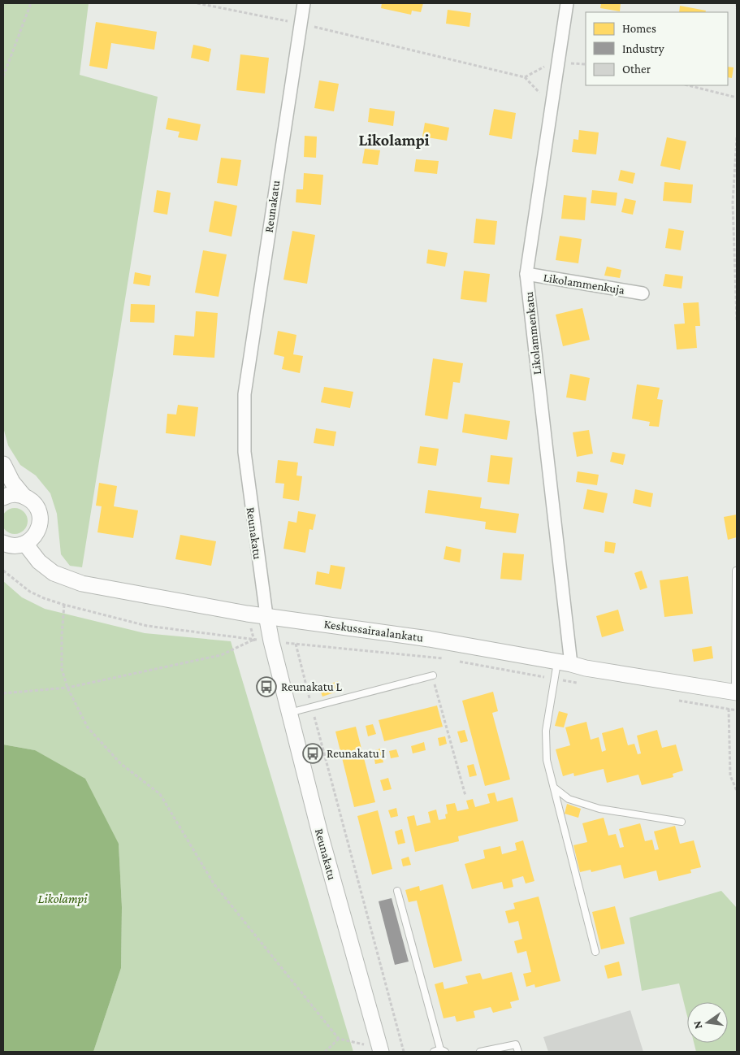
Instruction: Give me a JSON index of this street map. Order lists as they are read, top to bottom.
{
  "streets": {
    "street": [
      "Reunakatu",
      "Likolammenkuja",
      "Likolammenkatu",
      "Keskussairaalankatu"
    ]
  },
  "crossings": [
    ["Reunakatu", "Keskussairaalankatu"],
    ["Likolammenkuja", "Likolammenkatu"],
    ["Likolammenkatu", "Keskussairaalankatu"]
  ],
  "districts": ["Likolampi"],
  "water": ["Likolampi"],
  "places": {
    "bus stop": ["Reunakatu L", "Reunakatu I"]
  },
  "legend": ["Homes", "Industry", "Other"],
  "north": "left"
}
